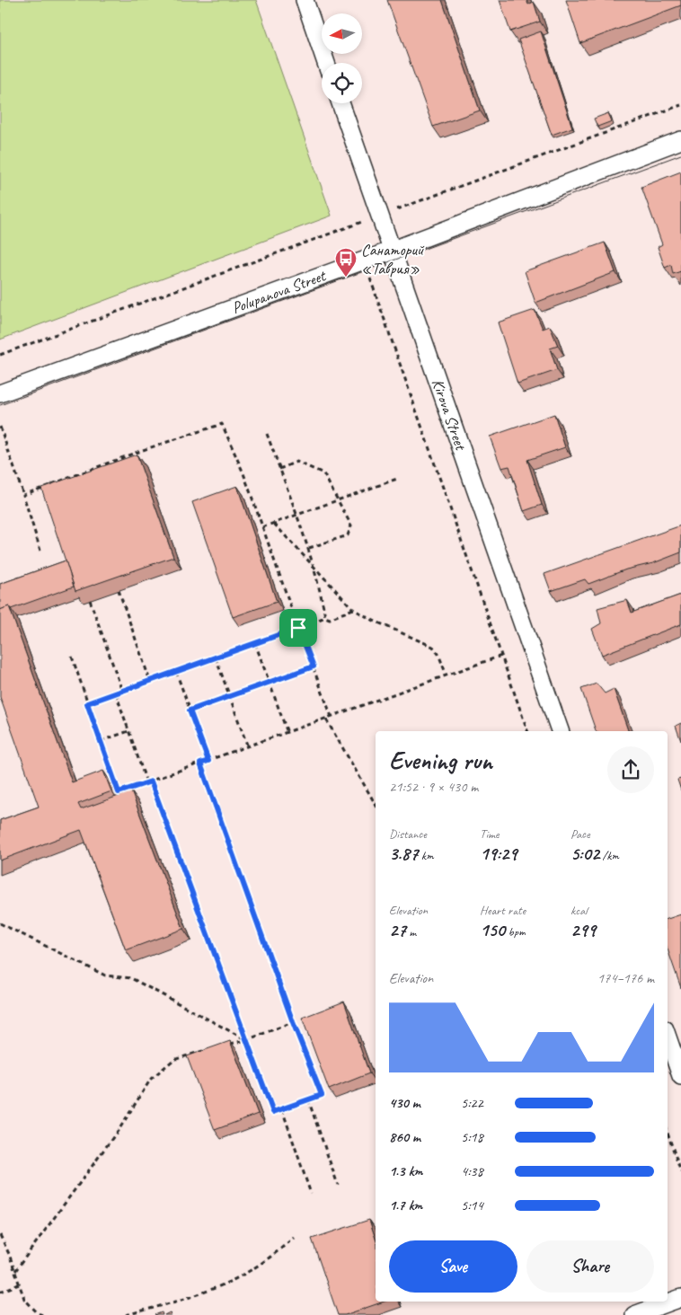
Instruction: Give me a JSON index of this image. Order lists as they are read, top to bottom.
{
  "streets": {
    "street": ["Polupanova Street", "Kirova Street"]
  },
  "crossings": [
    ["Polupanova Street", "Kirova Street"]
  ],
  "places": {
    "bus stop": ["Санаторий «Таврия»"]
  },
  "north": "left",
  "page": {
    "heading": ["Evening run", "21:52 · 9 × 430 m"],
    "stats": [
      ["Distance", "3.87 km"],
      ["Time", "19:29"],
      ["Pace", "5:02 /km"],
      ["Elevation", "27 m"],
      ["Heart rate", "150 bpm"],
      ["kcal", "299"]
    ],
    "chart": ["Elevation", "174–176 m"],
    "list": [
      {
        "name": "430 m",
        "note": "5:22"
      },
      {
        "name": "860 m",
        "note": "5:18"
      },
      {
        "name": "1.3 km",
        "note": "4:38"
      },
      {
        "name": "1.7 km",
        "note": "5:14"
      }
    ],
    "buttons": ["Save", "Share"]
  }
}
